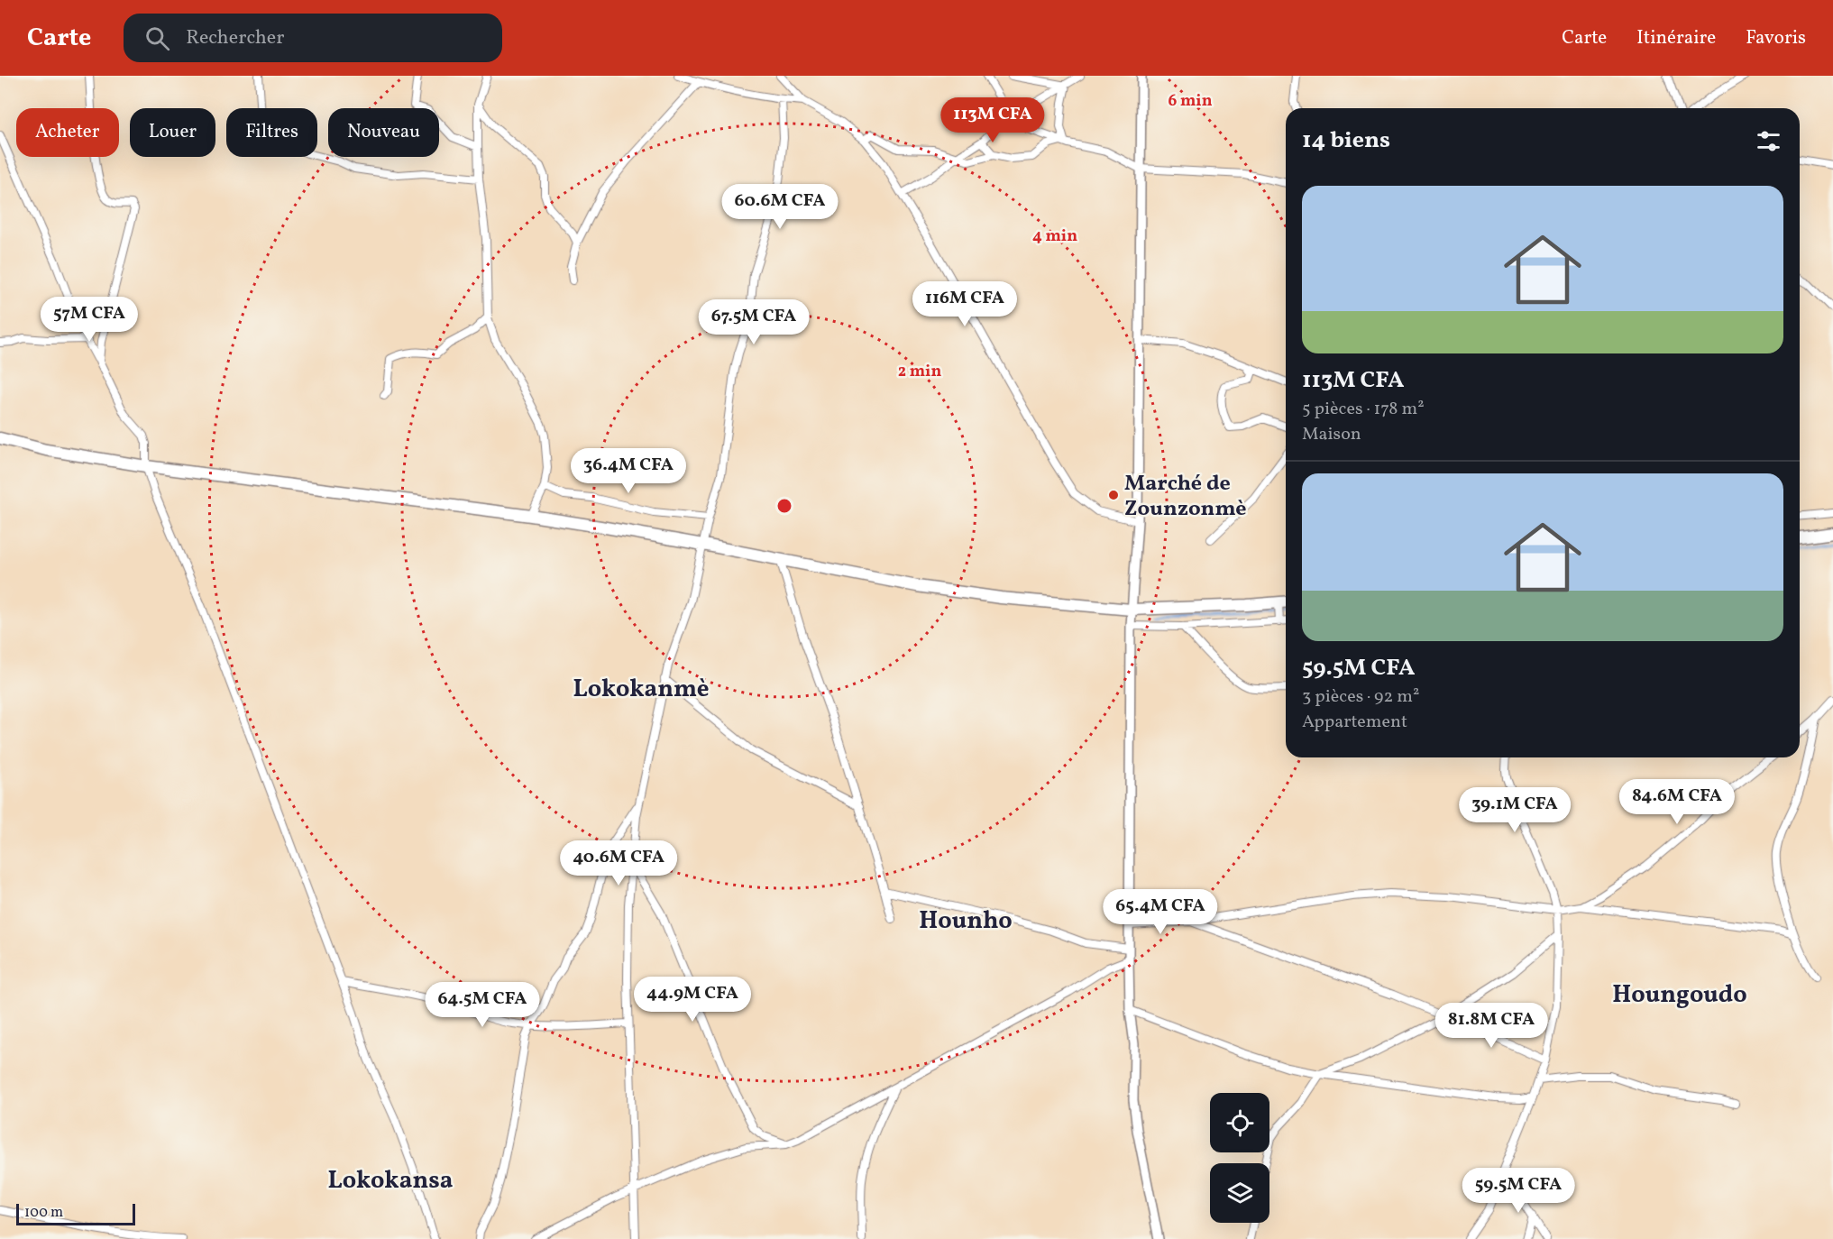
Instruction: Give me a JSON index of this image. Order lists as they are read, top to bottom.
{
  "districts": [
    "Lokokanmè",
    "Hounho",
    "Houngoudo",
    "Lokokansa"
  ],
  "places": ["Marché de Zounzonmè"],
  "scale_bar": "100 m",
  "page": {
    "header": "Carte",
    "search": "Rechercher",
    "nav": ["Carte", "Itinéraire", "Favoris"],
    "price": [
      "113M CFA",
      "60.6M CFA",
      "116M CFA",
      "57M CFA",
      "67.5M CFA",
      "36.4M CFA",
      "84.6M CFA",
      "39.1M CFA",
      "40.6M CFA",
      "65.4M CFA",
      "44.9M CFA",
      "64.5M CFA",
      "81.8M CFA",
      "59.5M CFA"
    ],
    "chip": [
      "Acheter",
      "Louer",
      "Filtres",
      "Nouveau"
    ],
    "heading": "14 biens",
    "list": [
      {
        "name": "113M CFA",
        "note": "5 pièces · 178 m² · Maison"
      },
      {
        "name": "59.5M CFA",
        "note": "3 pièces · 92 m² · Appartement"
      }
    ],
    "scale": "100 m"
  },
  "rings": ["6 min", "4 min", "2 min"]
}
